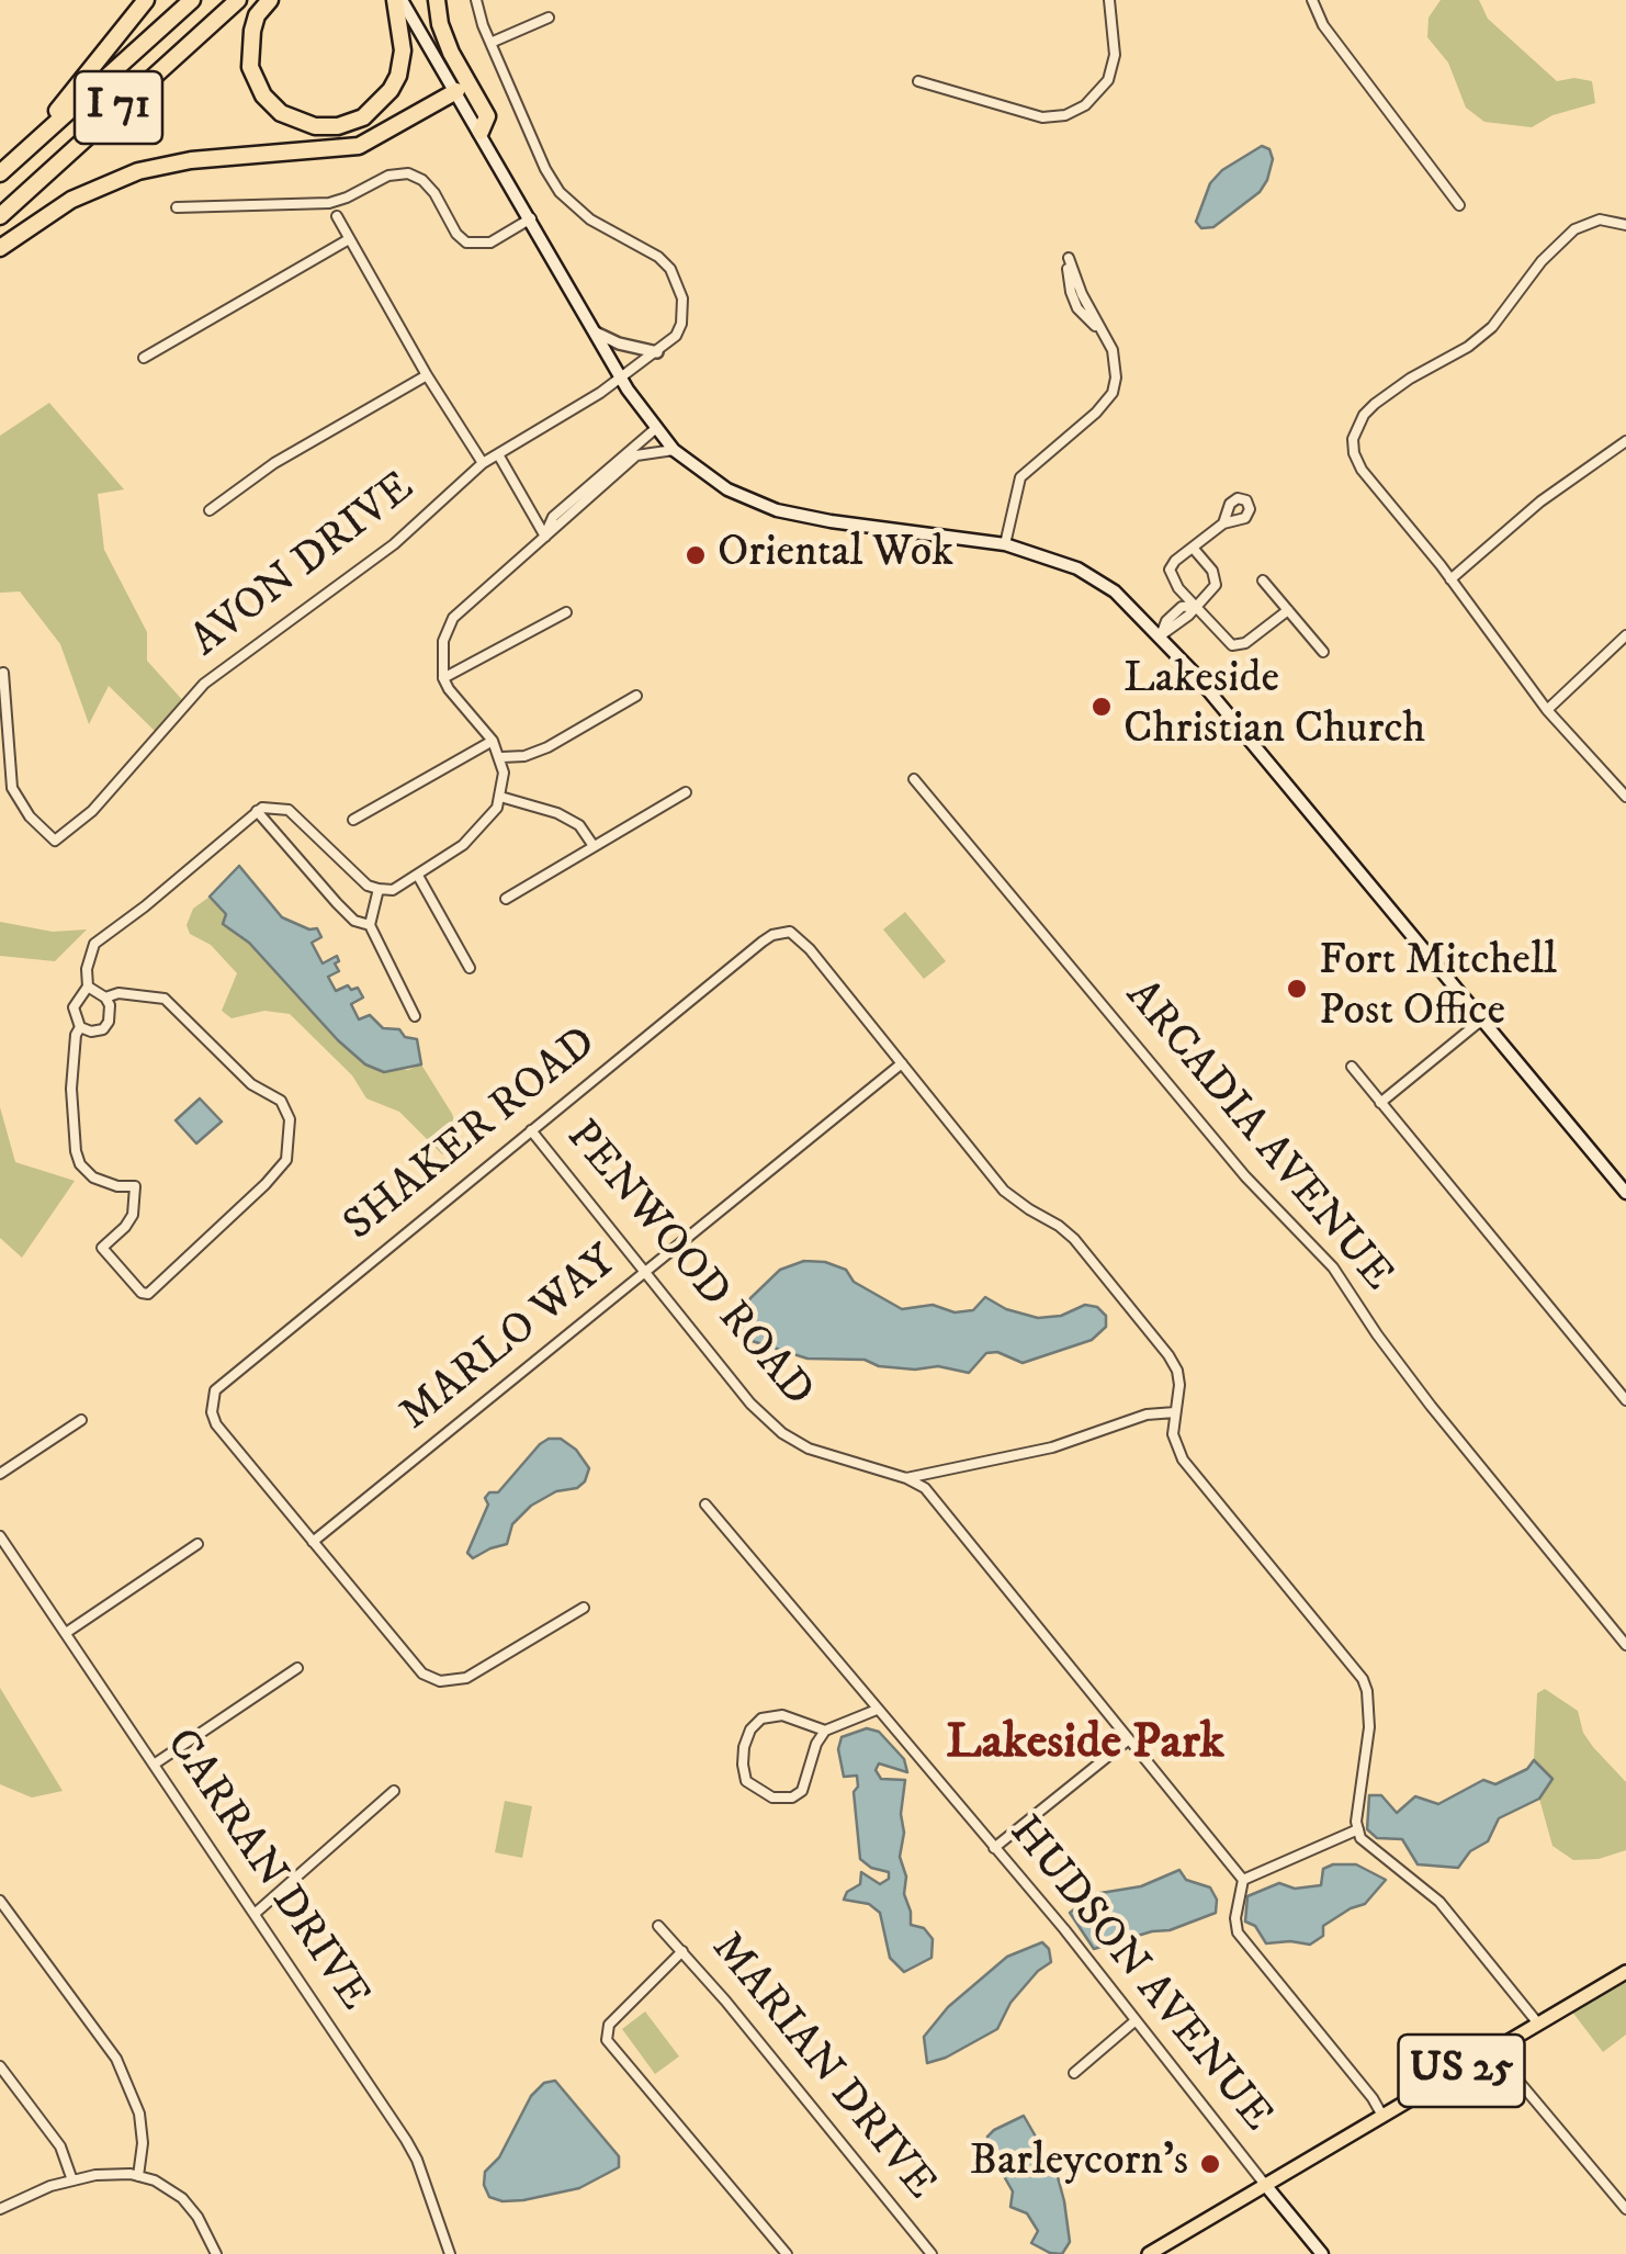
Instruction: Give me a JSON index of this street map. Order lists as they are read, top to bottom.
{
  "streets": {
    "highway": ["I 71"],
    "main road": ["US 25"],
    "street": [
      "AVON DRIVE",
      "SHAKER ROAD",
      "ARCADIA AVENUE",
      "PENWOOD ROAD",
      "MARLO WAY",
      "CARRAN DRIVE",
      "HUDSON AVENUE",
      "MARIAN DRIVE"
    ]
  },
  "crossings": [
    ["SHAKER ROAD", "PENWOOD ROAD"],
    ["SHAKER ROAD", "MARLO WAY"],
    ["PENWOOD ROAD", "MARLO WAY"],
    ["HUDSON AVENUE", "US 25"]
  ],
  "districts": ["Lakeside Park"],
  "places": [
    "Oriental Wok",
    "Lakeside Christian Church",
    "Fort Mitchell Post Office",
    "Barleycorn’s"
  ]
}
